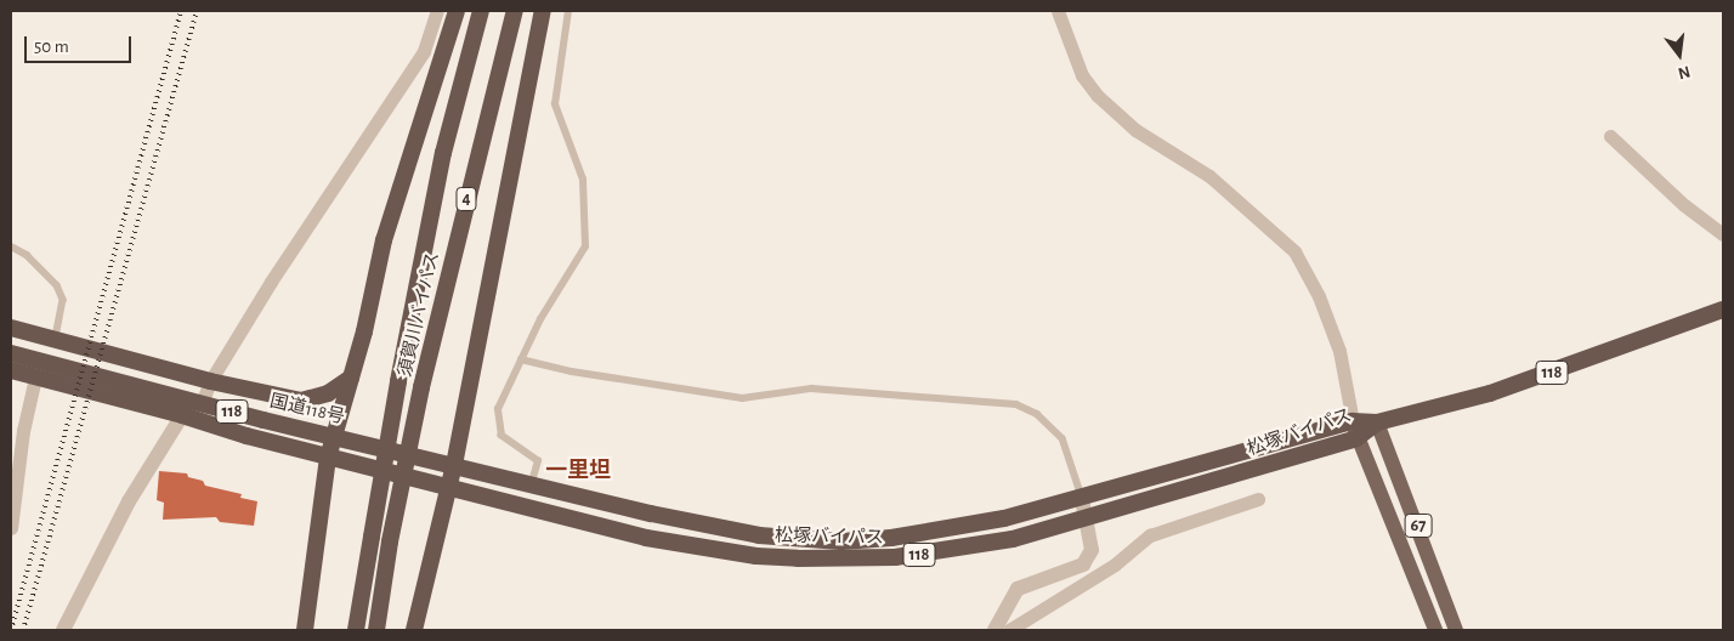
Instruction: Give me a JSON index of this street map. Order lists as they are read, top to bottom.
{
  "streets": {
    "highway": [
      "4",
      "須賀川バイパス",
      "118",
      "国道118号",
      "松塚バイパス"
    ],
    "main road": ["67"]
  },
  "crossings": [
    ["118", "松塚バイパス"],
    ["国道118号", "松塚バイパス"],
    ["松塚バイパス", "67"]
  ],
  "districts": ["一里坦"],
  "scale_bar": "50 m",
  "north": "bottom"
}
